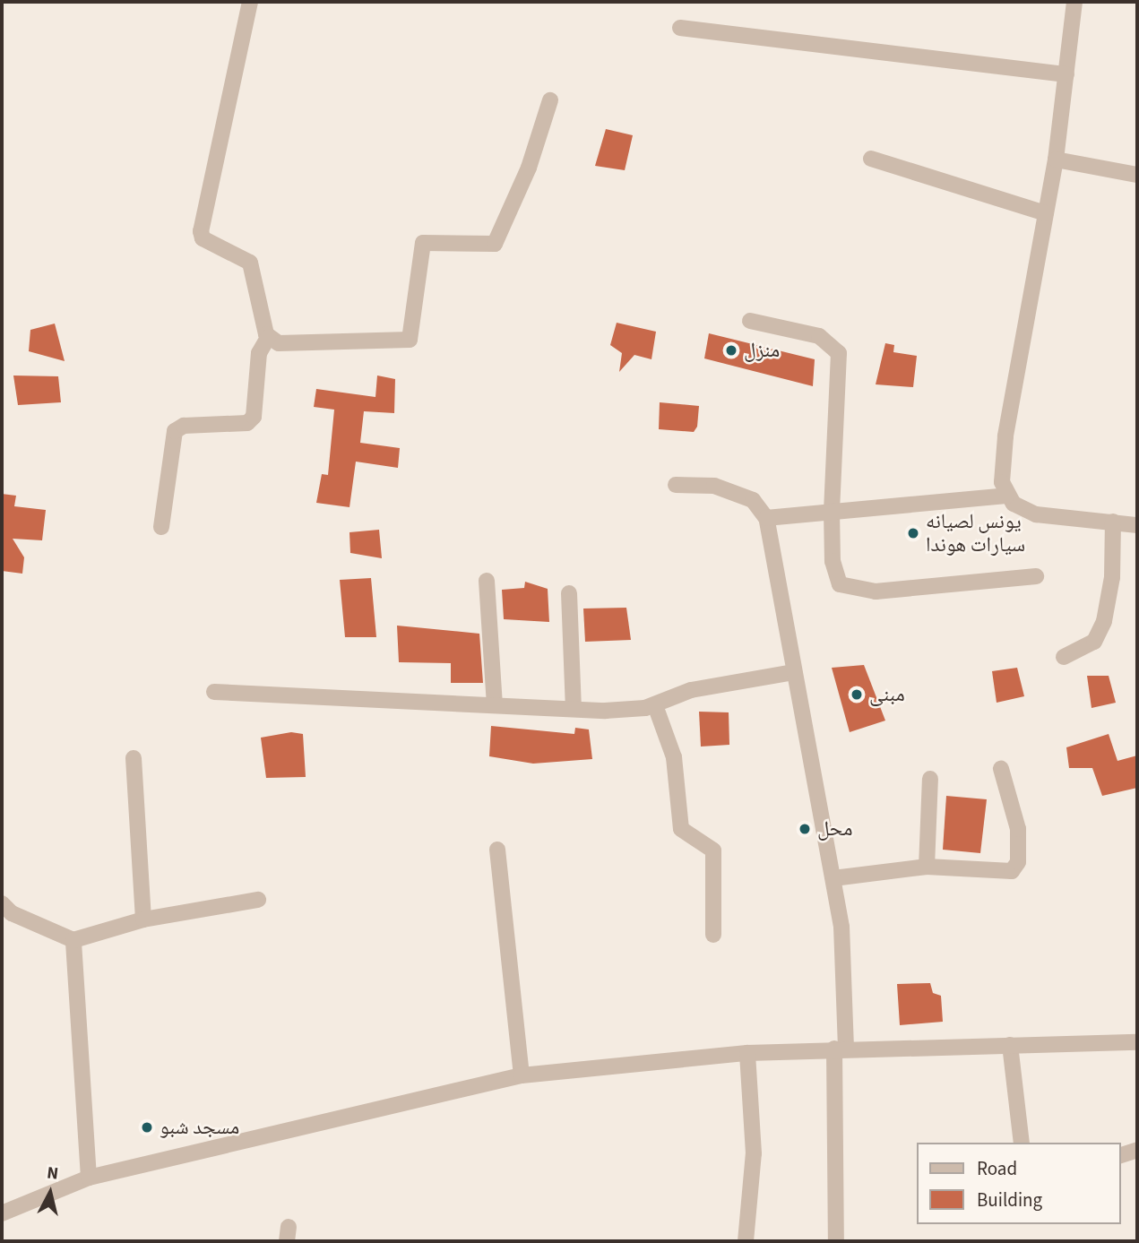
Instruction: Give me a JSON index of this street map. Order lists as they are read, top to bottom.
{
  "places": [
    "منزل",
    "يونس لصيانه سيارات هوندا",
    "مبنى",
    "محل",
    "مسجد شبو"
  ],
  "legend": ["Road", "Building"],
  "north": "top"
}
